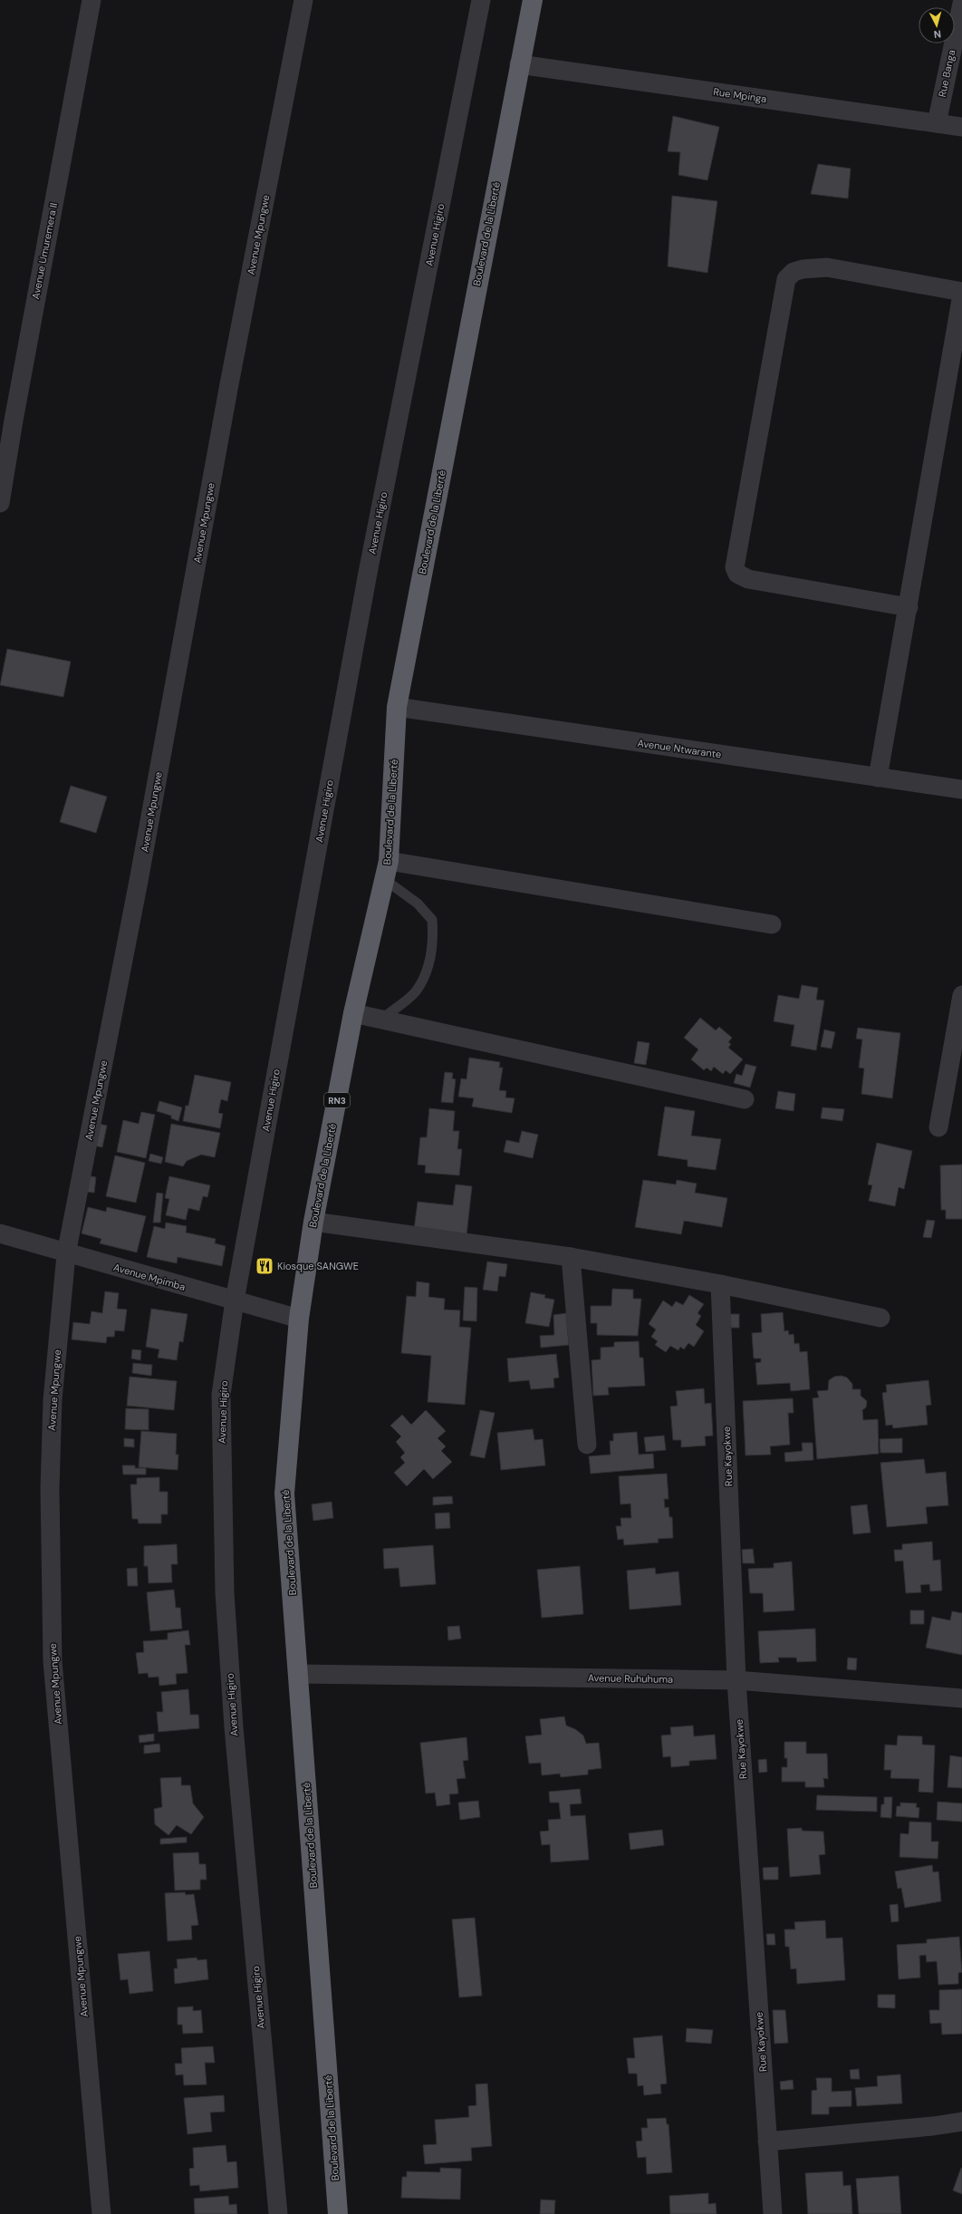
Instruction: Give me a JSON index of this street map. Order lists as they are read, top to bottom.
{
  "streets": {
    "highway": ["Boulevard de la Liberté", "RN3"],
    "street": [
      "Rue Banga",
      "Rue Mpinga",
      "Avenue Mpungwe",
      "Avenue Higiro",
      "Avenue Umuremera II",
      "Avenue Ntwarante",
      "Avenue Mpimba",
      "Rue Kayokwe",
      "Avenue Ruhuhuma"
    ]
  },
  "crossings": [
    ["Rue Banga", "Rue Mpinga"],
    ["Rue Mpinga", "Boulevard de la Liberté"],
    ["Boulevard de la Liberté", "Avenue Ntwarante"],
    ["Boulevard de la Liberté", "Avenue Mpimba"],
    ["Boulevard de la Liberté", "Avenue Ruhuhuma"],
    ["Avenue Mpungwe", "Avenue Mpimba"],
    ["Avenue Higiro", "Avenue Mpimba"],
    ["Rue Kayokwe", "Avenue Ruhuhuma"]
  ],
  "places": {
    "restaurant": ["Kiosque SANGWE"]
  },
  "north": "bottom"
}
